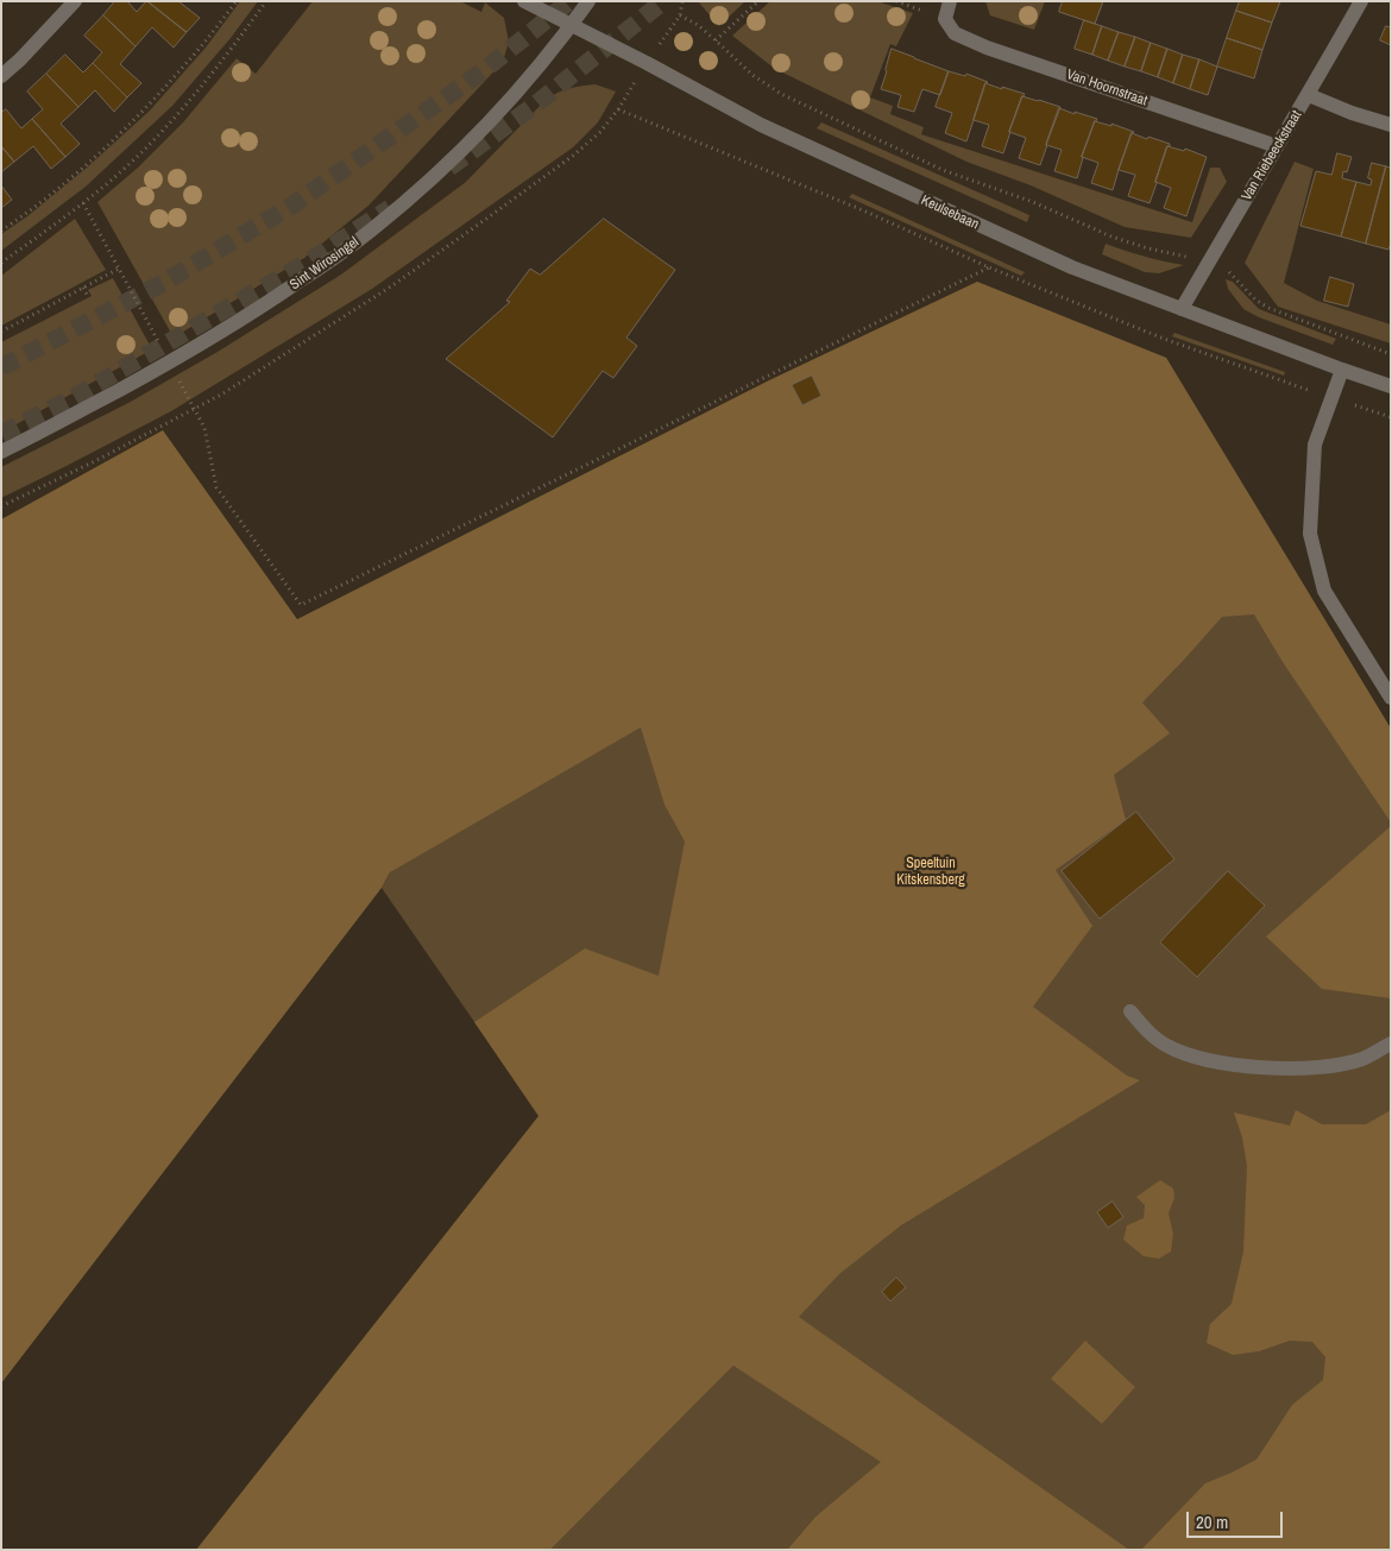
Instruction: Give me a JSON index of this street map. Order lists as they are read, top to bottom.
{
  "streets": {
    "street": [
      "Van Hoornstraat",
      "Van Riebeeckstraat",
      "Keulsebaan",
      "Sint Wirosingel"
    ]
  },
  "crossings": [
    ["Van Hoornstraat", "Van Riebeeckstraat"],
    ["Van Riebeeckstraat", "Keulsebaan"],
    ["Keulsebaan", "Sint Wirosingel"]
  ],
  "parks": ["Speeltuin Kitskensberg"],
  "scale_bar": "20 m"
}
